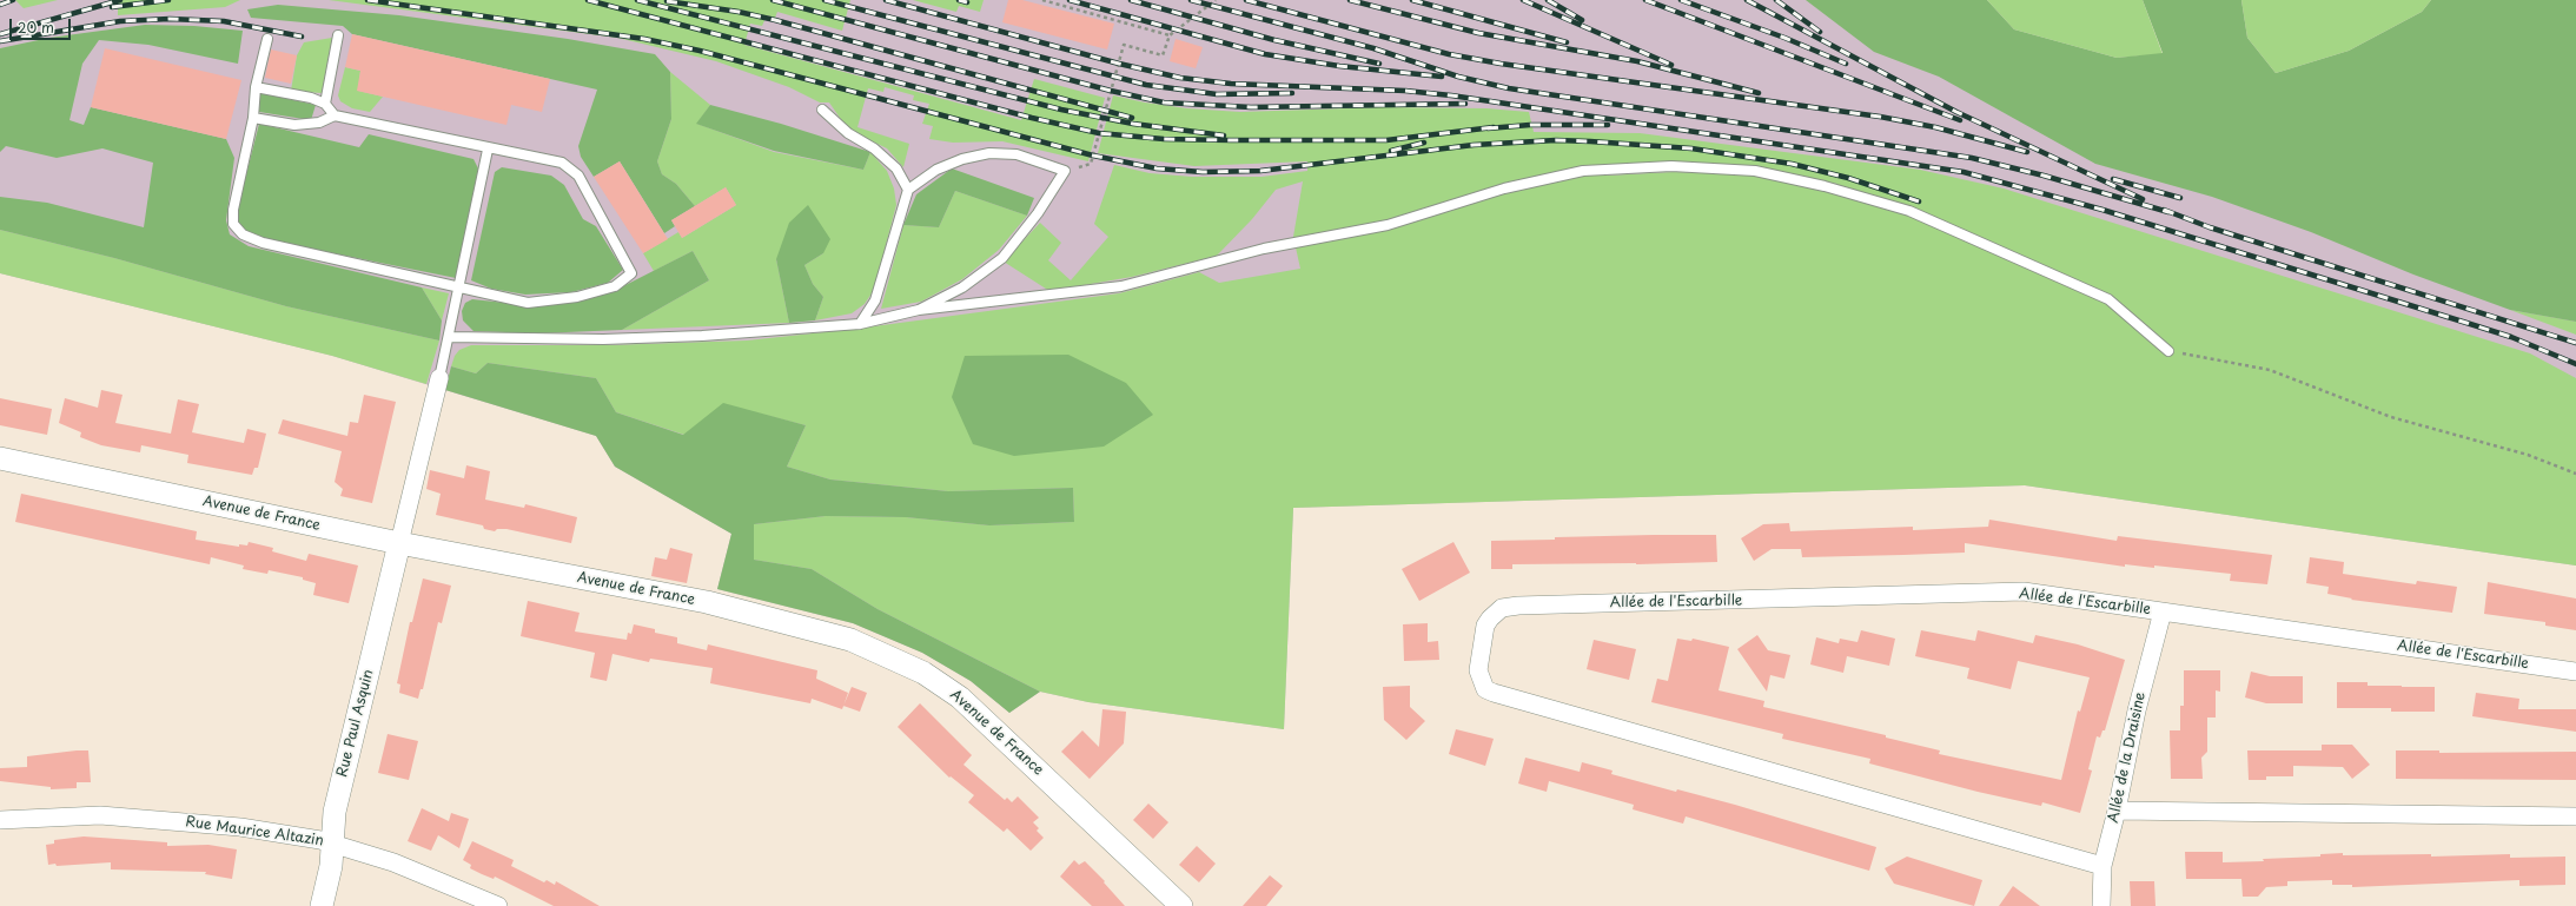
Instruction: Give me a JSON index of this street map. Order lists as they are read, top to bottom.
{
  "streets": {
    "street": [
      "Avenue de France",
      "Allée de l'Escarbille",
      "Rue Paul Asquin",
      "Allée de la Draisine",
      "Rue Maurice Altazin"
    ]
  },
  "crossings": [
    ["Avenue de France", "Rue Paul Asquin"],
    ["Allée de l'Escarbille", "Allée de la Draisine"],
    ["Rue Paul Asquin", "Rue Maurice Altazin"]
  ],
  "scale_bar": "20 m"
}
